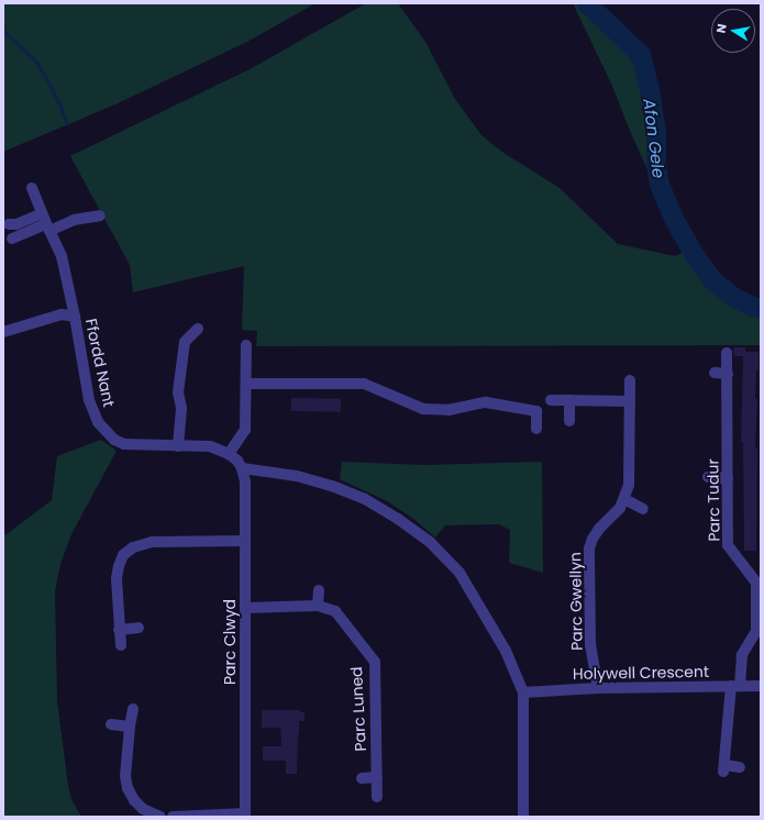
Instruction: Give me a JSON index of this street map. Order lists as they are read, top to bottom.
{
  "streets": {
    "street": [
      "Ffordd Nant",
      "Parc Tudur",
      "Parc Gwellyn",
      "Parc Clwyd",
      "Holywell Crescent",
      "Parc Luned"
    ]
  },
  "crossings": [
    ["Ffordd Nant", "Parc Clwyd"],
    ["Parc Tudur", "Holywell Crescent"],
    ["Parc Gwellyn", "Holywell Crescent"],
    ["Parc Clwyd", "Parc Luned"]
  ],
  "water": ["Afon Gele"],
  "north": "left"
}
